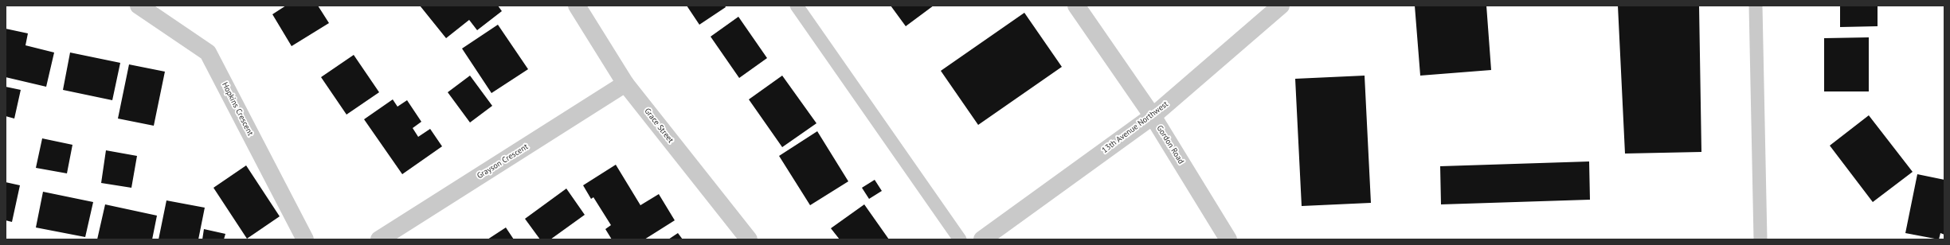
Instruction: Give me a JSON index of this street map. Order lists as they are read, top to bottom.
{
  "streets": {
    "street": [
      "Hopkins Crescent",
      "Grace Street",
      "13th Avenue Northwest",
      "Gordon Road",
      "Grayson Crescent"
    ]
  },
  "crossings": [
    ["Grace Street", "Grayson Crescent"],
    ["13th Avenue Northwest", "Gordon Road"]
  ]
}
